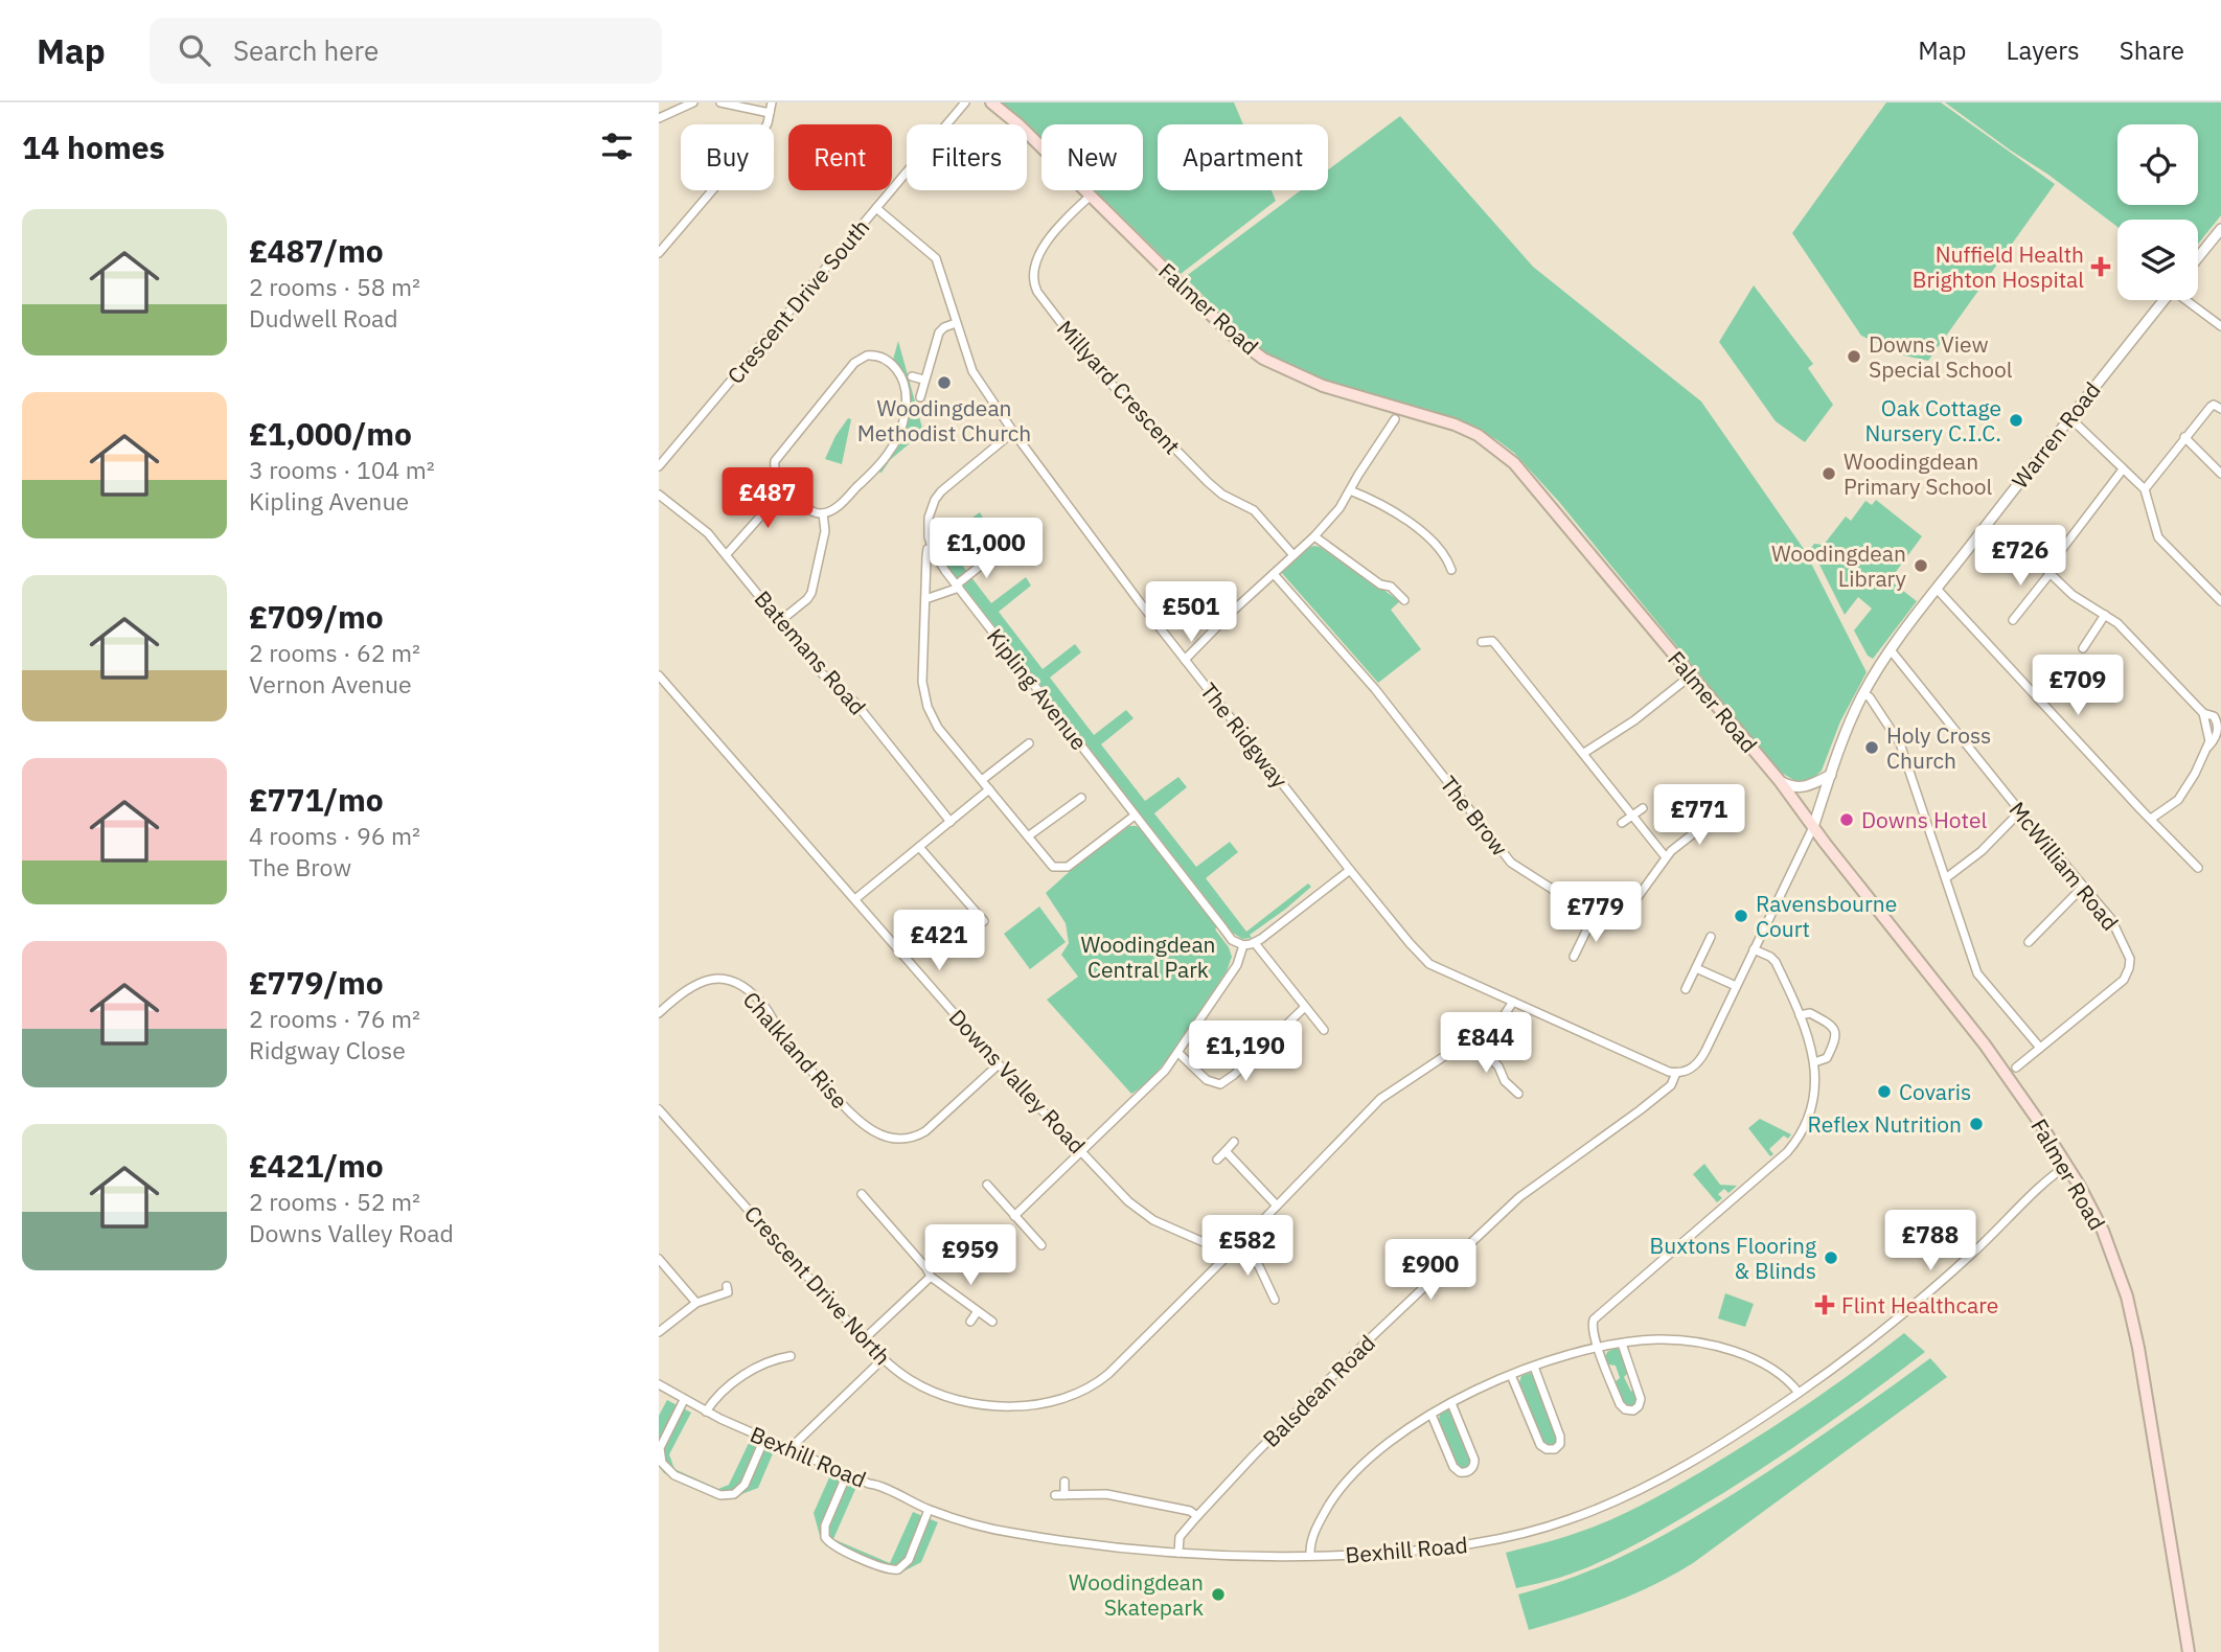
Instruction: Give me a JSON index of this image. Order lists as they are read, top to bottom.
{
  "streets": {
    "main road": ["Falmer Road"],
    "street": [
      "Crescent Drive South",
      "Millyard Crescent",
      "Warren Road",
      "Batemans Road",
      "Kipling Avenue",
      "The Ridgway",
      "The Brow",
      "McWilliam Road",
      "Chalkland Rise",
      "Downs Valley Road",
      "Crescent Drive North",
      "Balsdean Road",
      "Bexhill Road"
    ]
  },
  "crossings": [
    ["Crescent Drive South", "The Ridgway"],
    ["Falmer Road", "Millyard Crescent"],
    ["Falmer Road", "Warren Road"],
    ["Falmer Road", "Balsdean Road"],
    ["Falmer Road", "Bexhill Road"],
    ["Warren Road", "McWilliam Road"],
    ["Warren Road", "Balsdean Road"],
    ["The Ridgway", "Crescent Drive North"],
    ["The Ridgway", "Balsdean Road"],
    ["Chalkland Rise", "Downs Valley Road"],
    ["Downs Valley Road", "Crescent Drive North"],
    ["Balsdean Road", "Bexhill Road"]
  ],
  "parks": ["Woodingdean Central Park"],
  "places": {
    "health": ["Nuffield Health Brighton Hospital", "Flint Healthcare"],
    "other": [
      "Downs View Special School",
      "Woodingdean Methodist Church",
      "Oak Cottage Nursery C.I.C.",
      "Woodingdean Primary School",
      "Woodingdean Library",
      "Holy Cross Church",
      "Downs Hotel",
      "Ravensbourne Court",
      "Covaris",
      "Reflex Nutrition",
      "Buxtons Flooring & Blinds",
      "Woodingdean Skatepark"
    ]
  },
  "page": {
    "header": "Map",
    "search": "Search here",
    "nav": ["Map", "Layers", "Share"],
    "heading": "14 homes",
    "chip": [
      "Buy",
      "Rent",
      "Filters",
      "New",
      "Apartment"
    ],
    "list": [
      {
        "name": "£487/mo",
        "note": "2 rooms · 58 m² · Dudwell Road"
      },
      {
        "name": "£1,000/mo",
        "note": "3 rooms · 104 m² · Kipling Avenue"
      },
      {
        "name": "£709/mo",
        "note": "2 rooms · 62 m² · Vernon Avenue"
      },
      {
        "name": "£771/mo",
        "note": "4 rooms · 96 m² · The Brow"
      },
      {
        "name": "£779/mo",
        "note": "2 rooms · 76 m² · Ridgway Close"
      },
      {
        "name": "£421/mo",
        "note": "2 rooms · 52 m² · Downs Valley Road"
      }
    ],
    "price": [
      "£487",
      "£1,000",
      "£726",
      "£501",
      "£709",
      "£771",
      "£779",
      "£421",
      "£844",
      "£1,190",
      "£788",
      "£582",
      "£959",
      "£900"
    ]
  }
}
